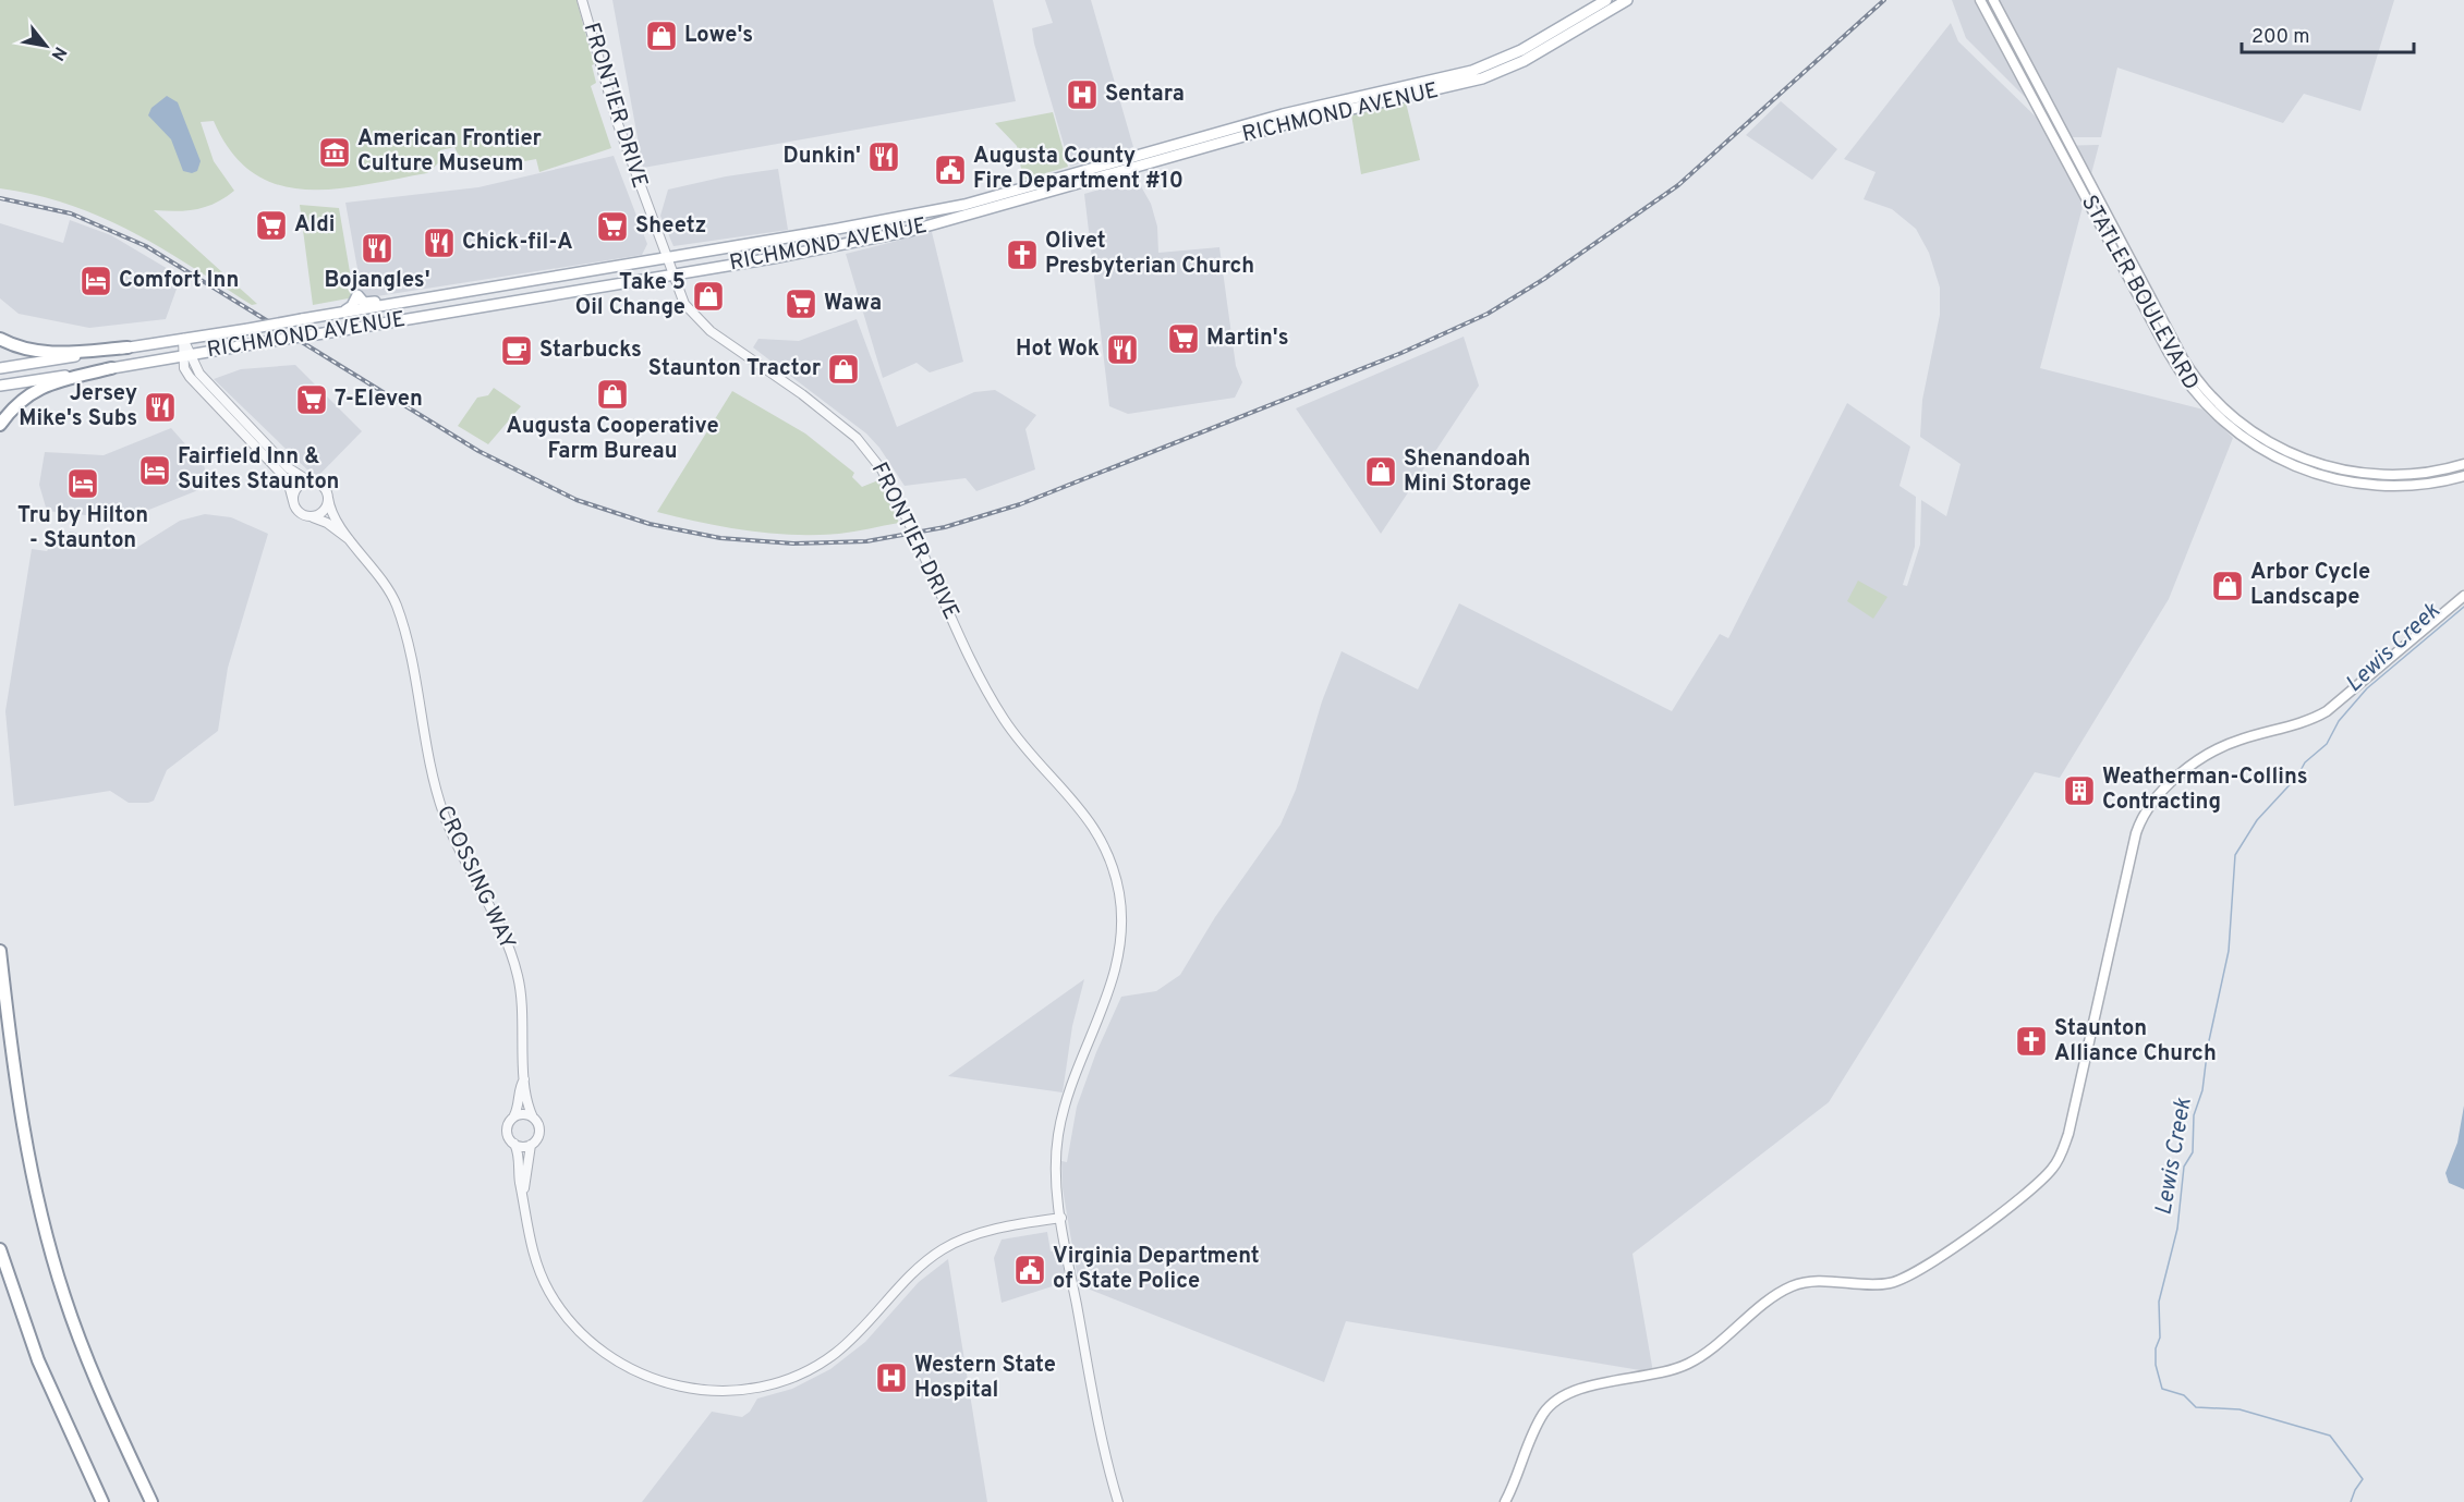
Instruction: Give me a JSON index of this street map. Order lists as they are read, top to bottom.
{
  "streets": {
    "main road": ["RICHMOND AVENUE", "STATLER BOULEVARD"],
    "street": ["FRONTIER DRIVE", "CROSSING WAY"]
  },
  "crossings": [
    ["FRONTIER DRIVE", "RICHMOND AVENUE"]
  ],
  "water": ["Lewis Creek"],
  "places": {
    "shop": [
      "Lowe's",
      "Take 5 Oil Change",
      "Staunton Tractor",
      "Augusta Cooperative Farm Bureau",
      "Shenandoah Mini Storage",
      "Arbor Cycle Landscape"
    ],
    "hospital": ["Sentara", "Western State Hospital"],
    "museum": ["American Frontier Culture Museum"],
    "restaurant": [
      "Dunkin'",
      "Chick-fil-A",
      "Bojangles'",
      "Hot Wok",
      "Jersey Mike's Subs"
    ],
    "public building": ["Augusta County Fire Department #10", "Virginia Department of State Police"],
    "supermarket": [
      "Aldi",
      "Sheetz",
      "Wawa",
      "Martin's",
      "7-Eleven"
    ],
    "church": ["Olivet Presbyterian Church", "Staunton Alliance Church"],
    "hotel": ["Comfort Inn", "Fairfield Inn & Suites Staunton", "Tru by Hilton - Staunton"],
    "cafe": ["Starbucks"],
    "building": ["Weatherman-Collins Contracting"]
  },
  "scale_bar": "200 m",
  "north": "bottom right"
}
